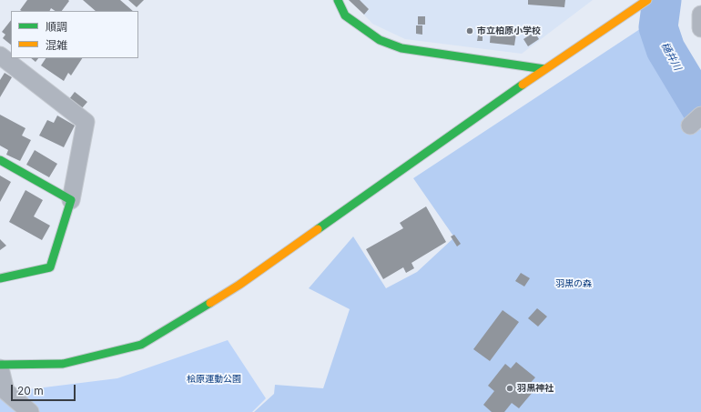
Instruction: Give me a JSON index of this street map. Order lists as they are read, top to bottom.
{
  "water": ["樋井川"],
  "parks": ["羽黒の森", "桧原運動公園"],
  "places": ["市立柏原小学校", "羽黒神社"],
  "legend": ["順調", "混雑"],
  "scale_bar": "20 m"
}
